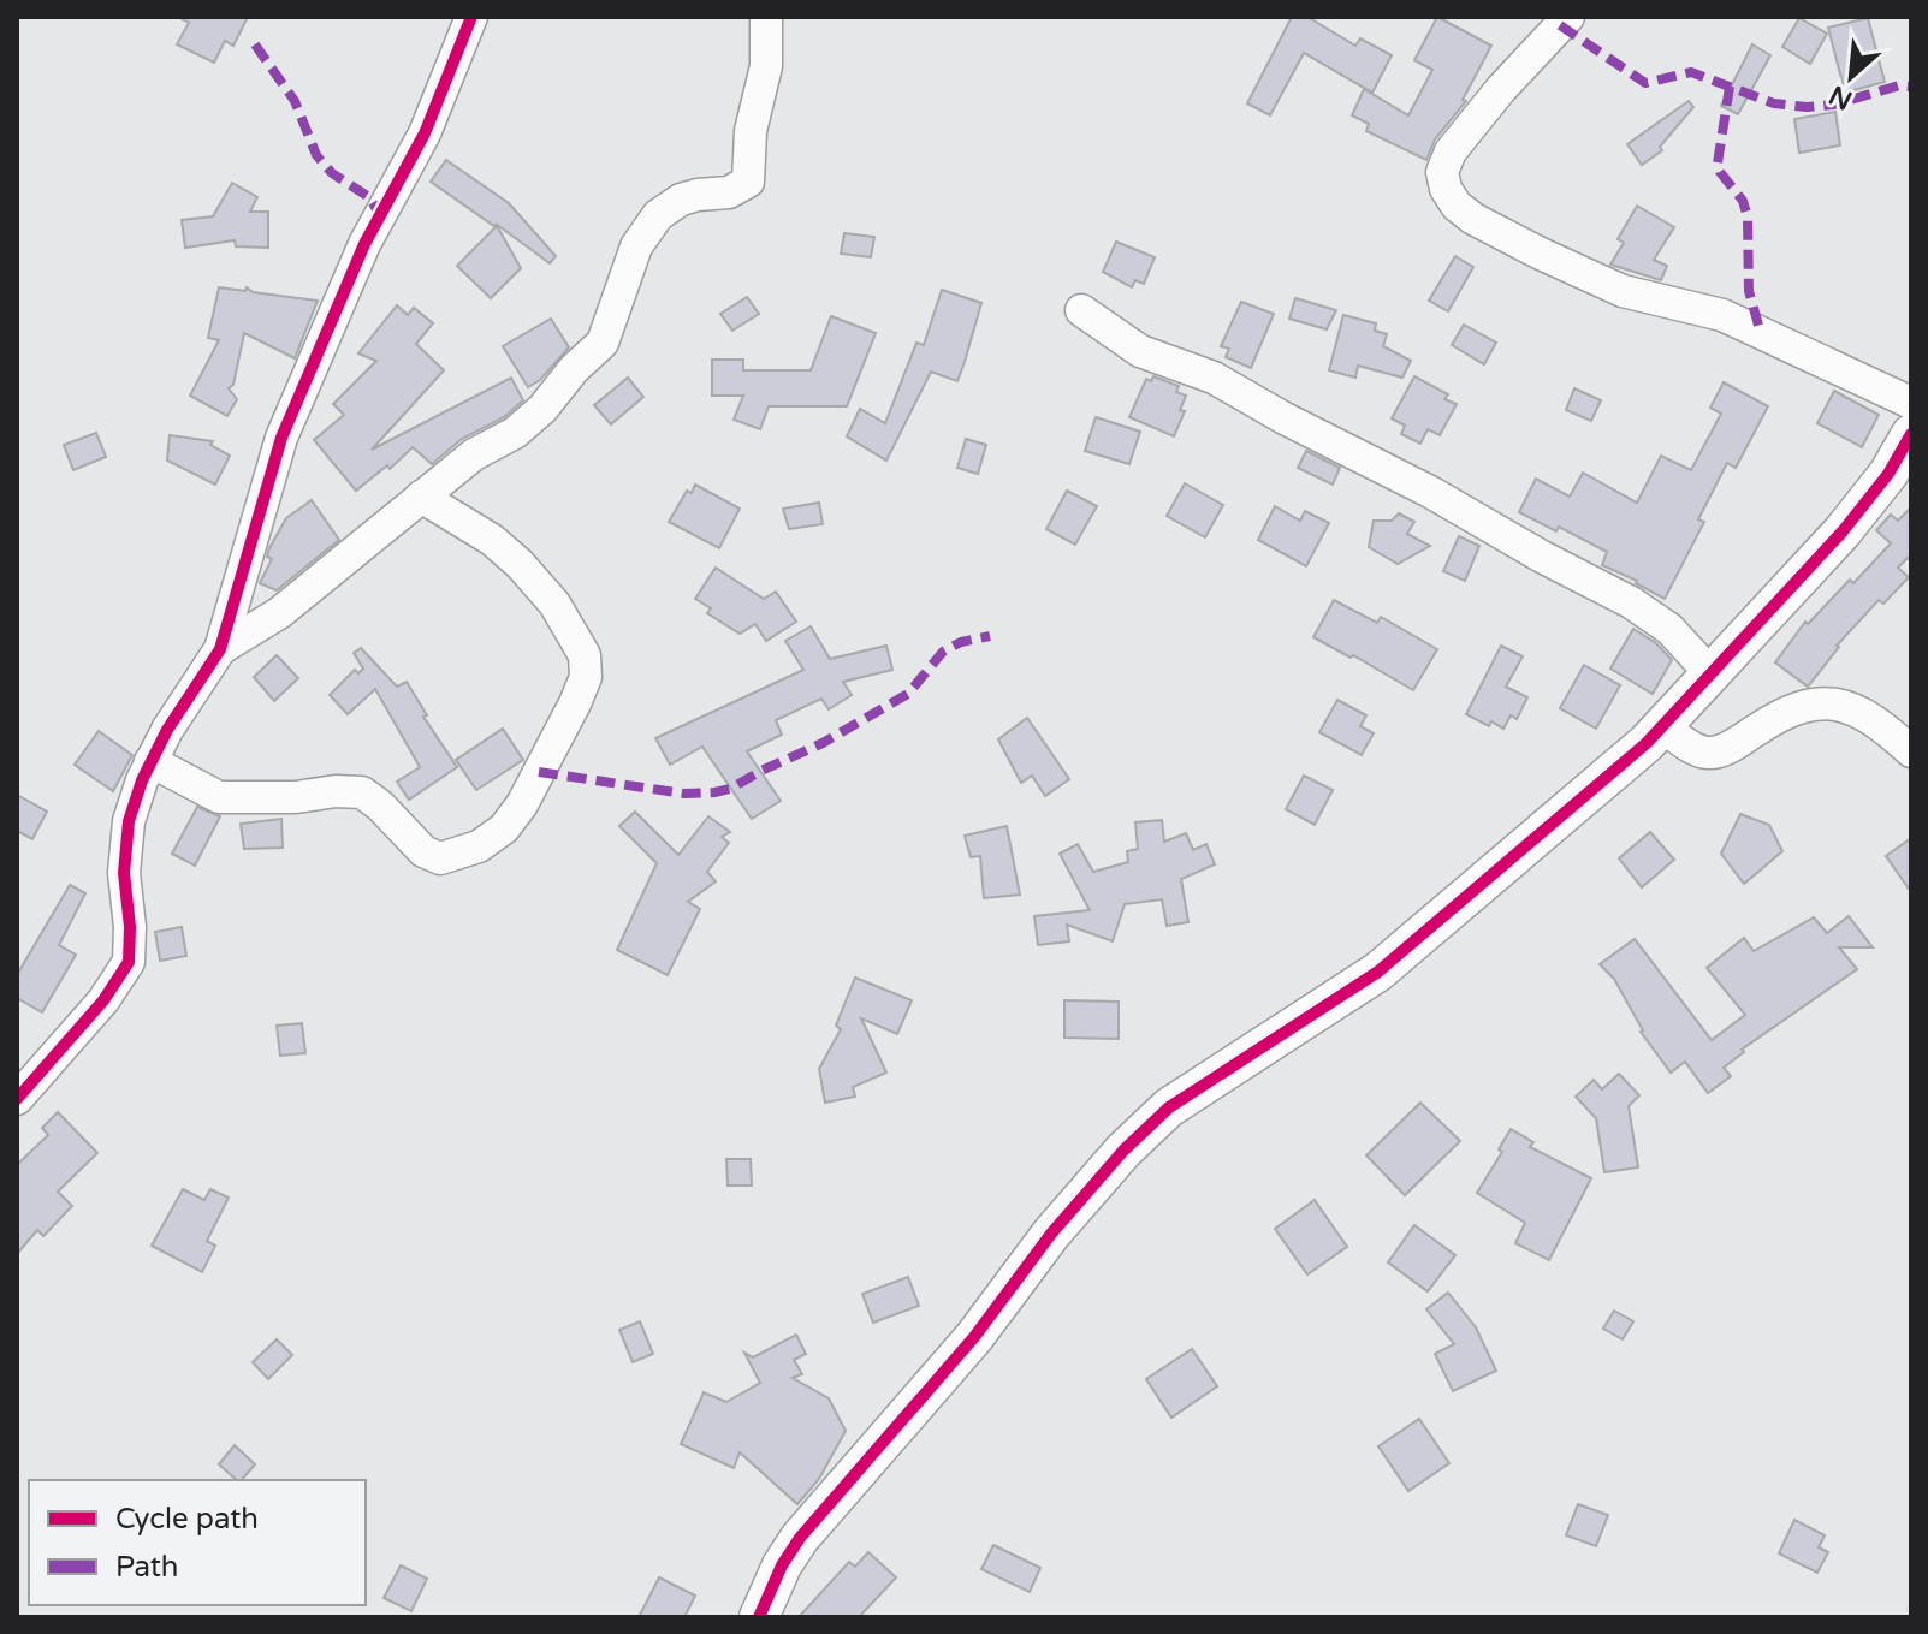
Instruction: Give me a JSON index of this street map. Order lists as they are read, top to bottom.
{
  "legend": ["Cycle path", "Path"],
  "north": "bottom left"
}
